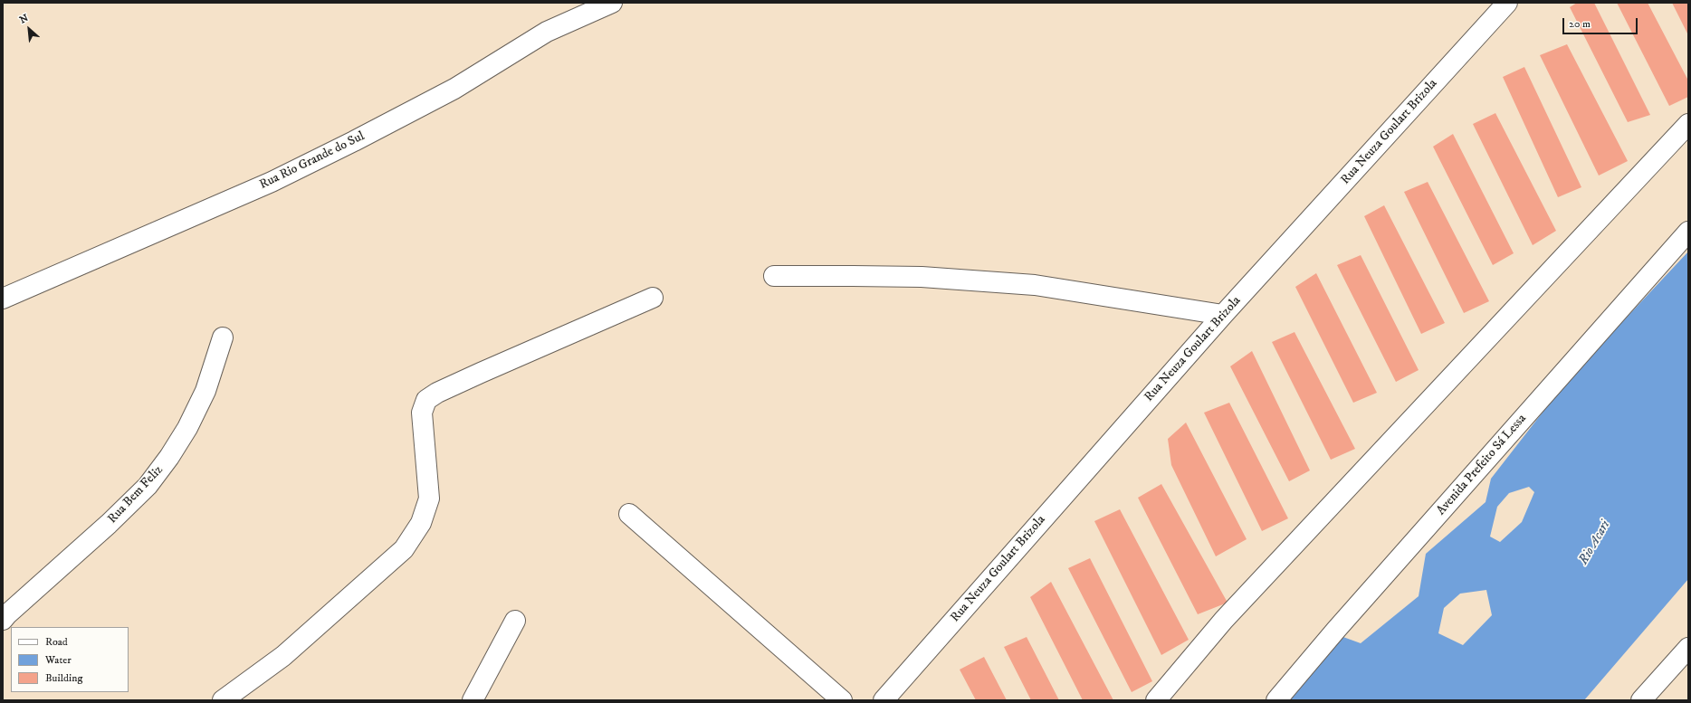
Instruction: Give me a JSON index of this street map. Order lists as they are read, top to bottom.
{
  "streets": {
    "street": [
      "Rua Neuza Goulart Brizola",
      "Rua Rio Grande do Sul",
      "Avenida Prefeito Sá Lessa",
      "Rua Bem Feliz"
    ]
  },
  "water": ["Rio Acari"],
  "legend": ["Road", "Water", "Building"],
  "scale_bar": "20 m",
  "north": "top left"
}
